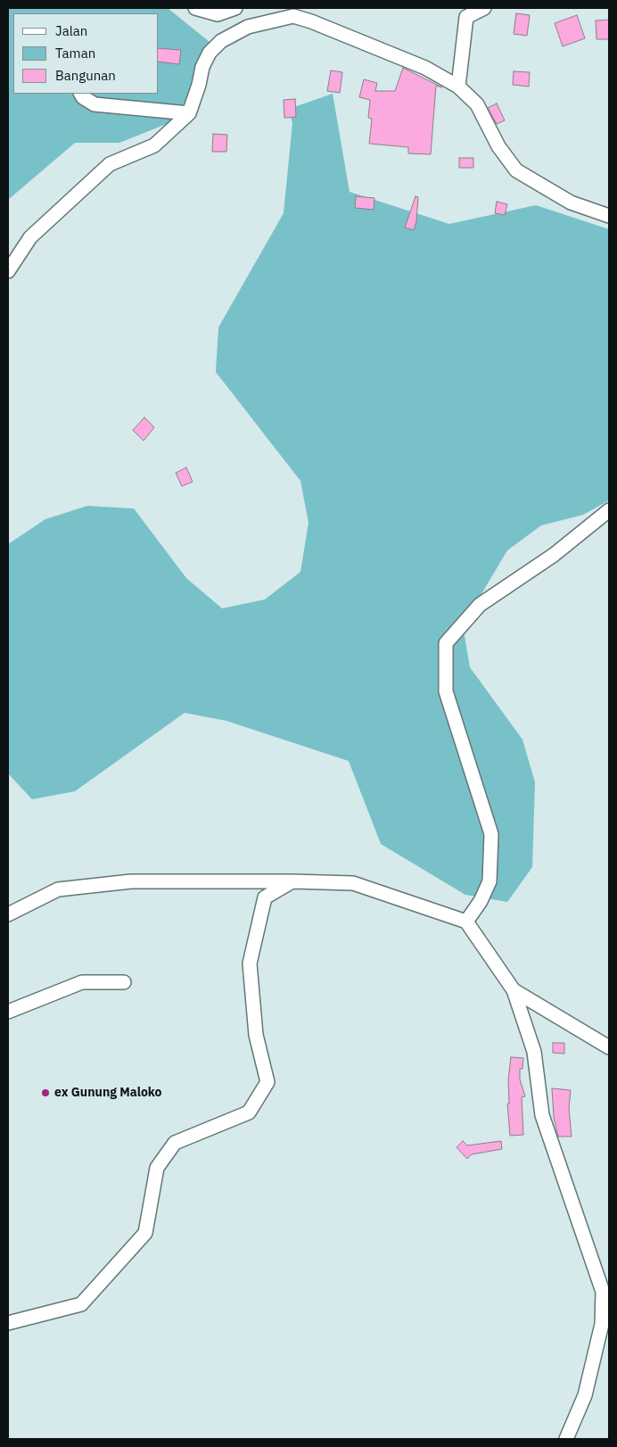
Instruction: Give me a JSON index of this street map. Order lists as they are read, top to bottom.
{
  "places": ["ex Gunung Maloko"],
  "legend": ["Jalan", "Taman", "Bangunan"]
}
